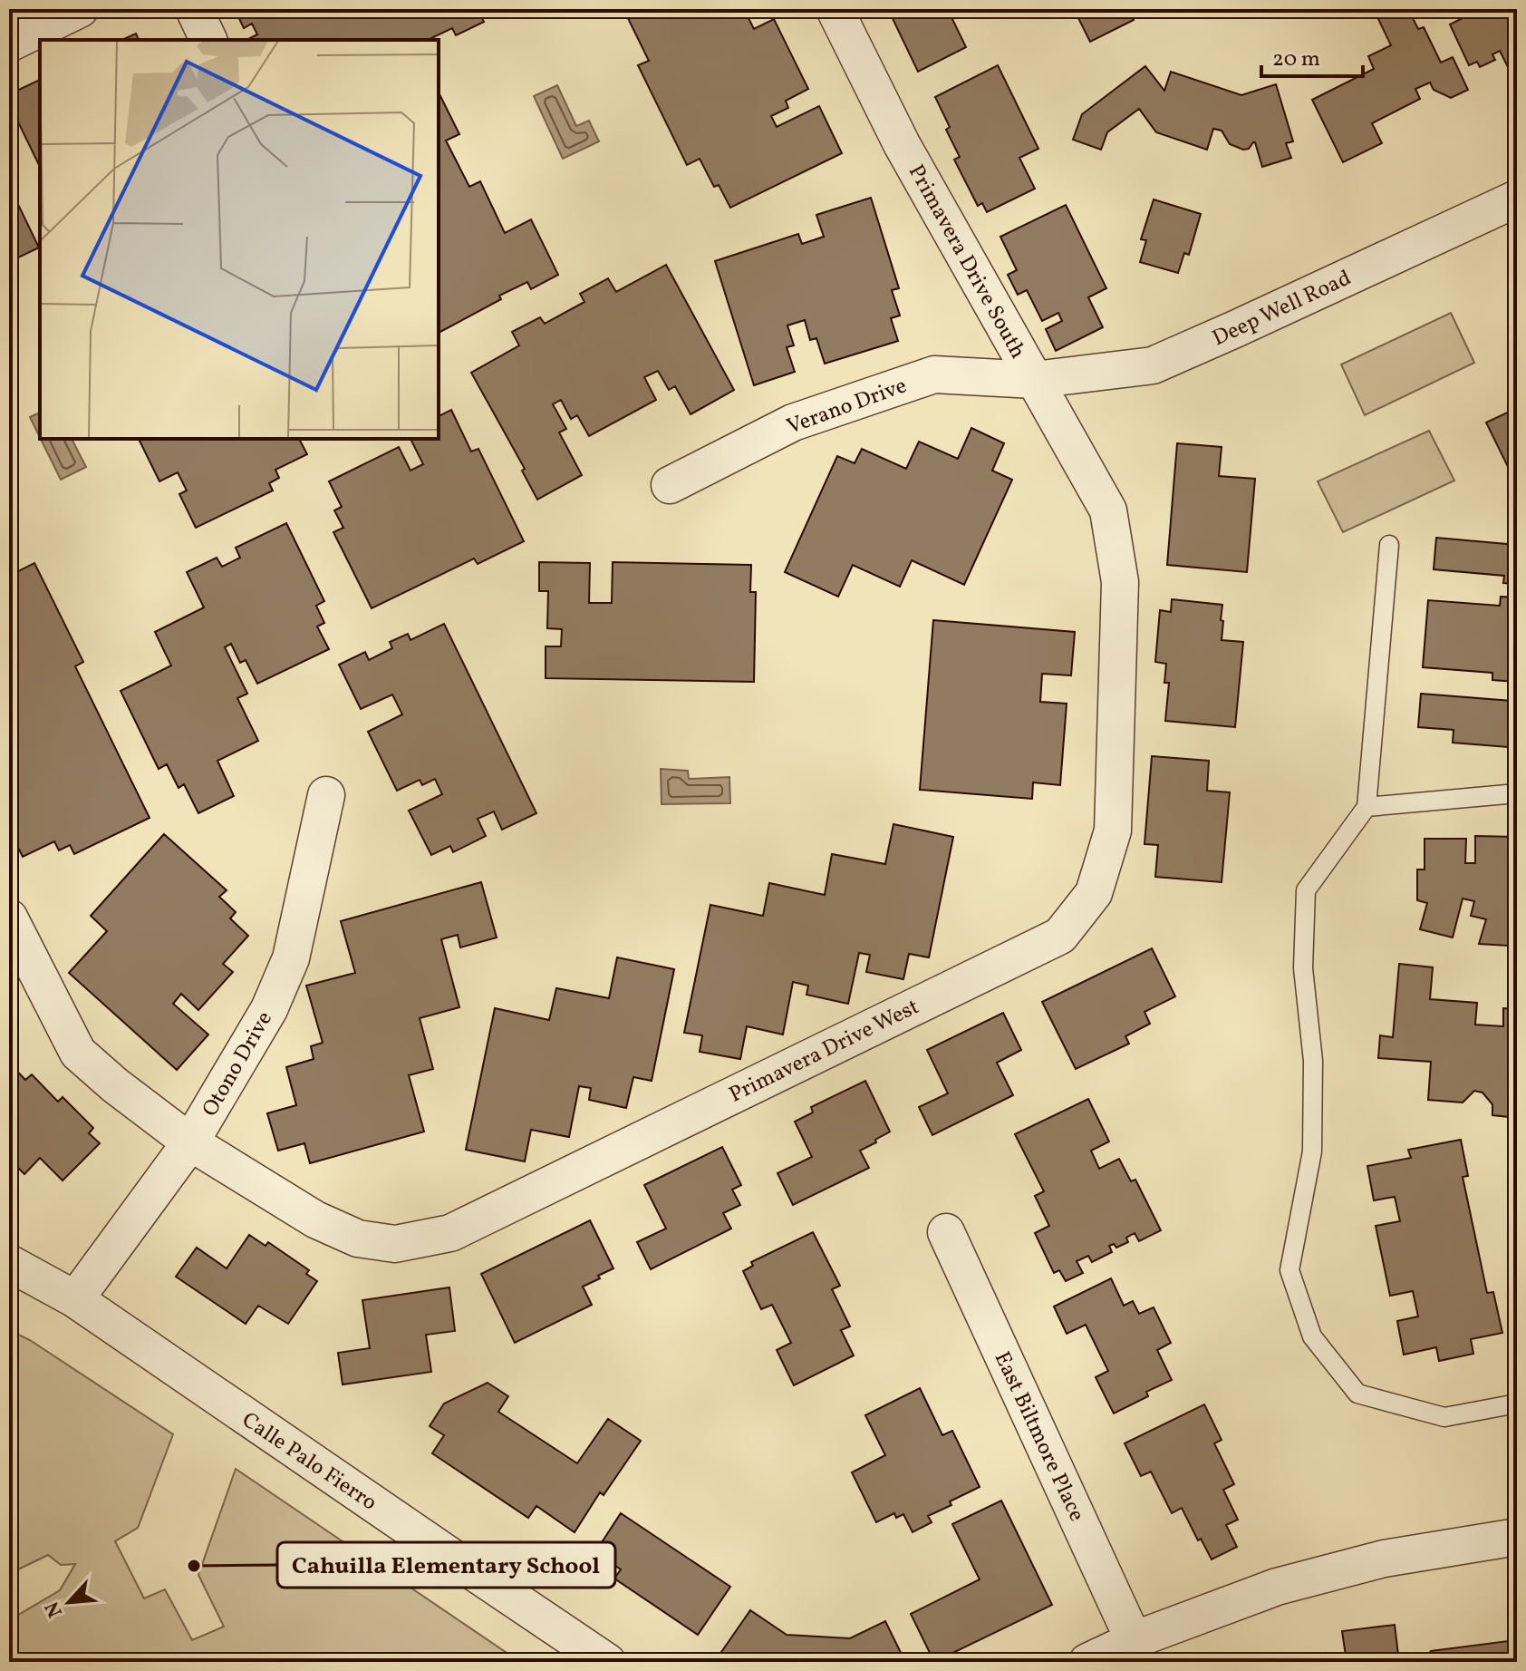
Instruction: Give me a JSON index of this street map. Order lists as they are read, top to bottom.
{
  "streets": {
    "street": [
      "Primavera Drive South",
      "Deep Well Road",
      "Verano Drive",
      "Primavera Drive West",
      "Otono Drive",
      "East Biltmore Place",
      "Calle Palo Fierro"
    ]
  },
  "crossings": [
    ["Primavera Drive South", "Deep Well Road"],
    ["Primavera Drive South", "Verano Drive"],
    ["Primavera Drive South", "Primavera Drive West"],
    ["Deep Well Road", "Verano Drive"],
    ["Primavera Drive West", "Otono Drive"],
    ["Otono Drive", "Calle Palo Fierro"]
  ],
  "places": ["Cahuilla Elementary School"],
  "scale_bar": "20 m",
  "north": "bottom left"
}
